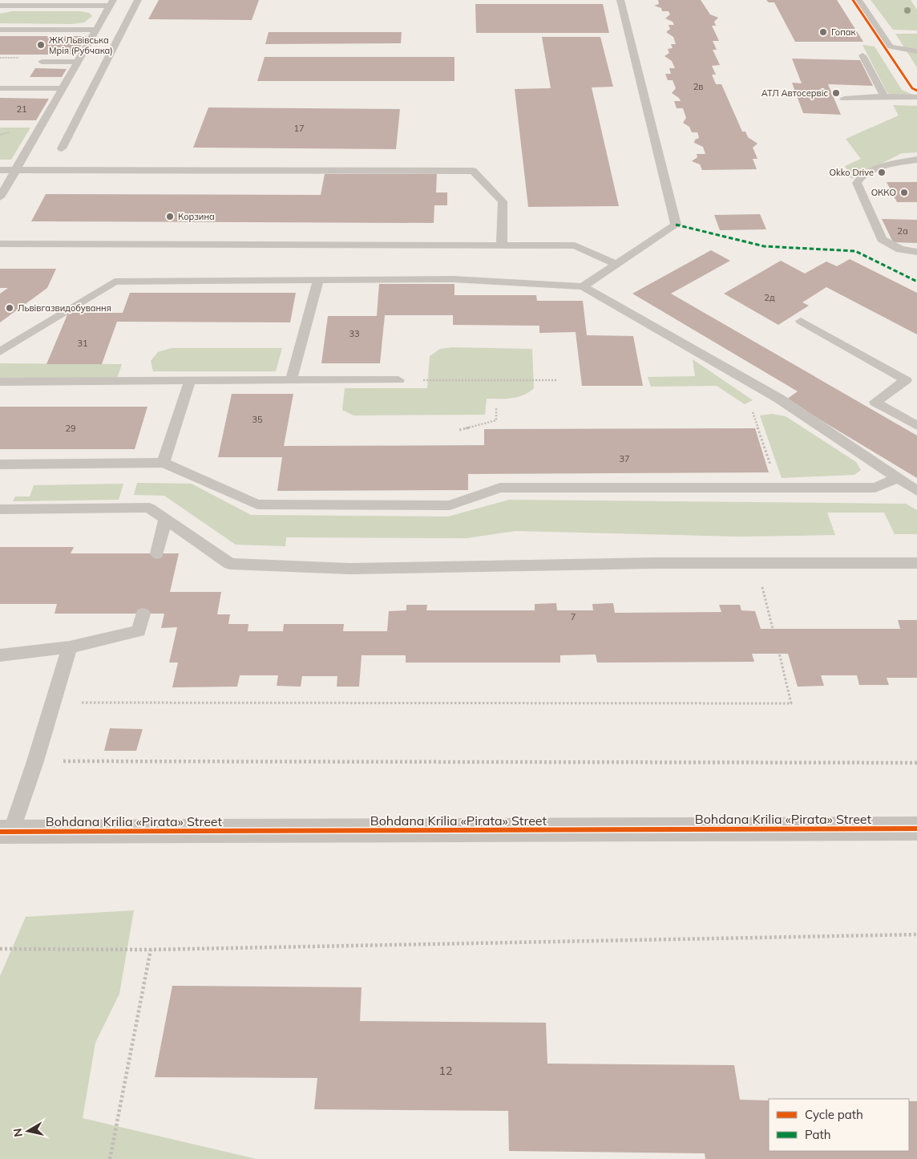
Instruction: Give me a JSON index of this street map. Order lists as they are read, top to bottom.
{
  "streets": {
    "street": ["Bohdana Krilia «Pirata» Street"]
  },
  "places": [
    "Гопак",
    "ЖК Львівська Мрія (Рубчака)",
    "АТЛ Автосервіс",
    "Okko Drive",
    "ОККО",
    "Корзина",
    "Львівгазвидобування"
  ],
  "house_numbers": [
    "2в",
    "21",
    "17",
    "2а",
    "2д",
    "33",
    "31",
    "35",
    "29",
    "37",
    "7",
    "12"
  ],
  "legend": ["Cycle path", "Path"],
  "north": "left"
}
